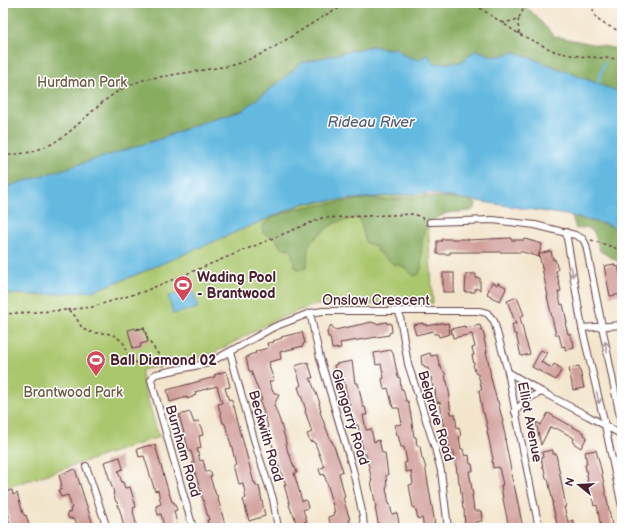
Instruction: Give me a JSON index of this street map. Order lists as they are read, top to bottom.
{
  "streets": {
    "street": [
      "Onslow Crescent",
      "Belgrave Road",
      "Glengarry Road",
      "Elliot Avenue",
      "Beckwith Road",
      "Burnham Road"
    ]
  },
  "crossings": [
    ["Onslow Crescent", "Belgrave Road"],
    ["Onslow Crescent", "Glengarry Road"],
    ["Onslow Crescent", "Elliot Avenue"],
    ["Onslow Crescent", "Beckwith Road"],
    ["Onslow Crescent", "Burnham Road"]
  ],
  "water": ["Rideau River"],
  "parks": ["Hurdman Park", "Brantwood Park"],
  "places": {
    "sports": ["Wading Pool - Brantwood", "Ball Diamond 02"]
  },
  "north": "left"
}
